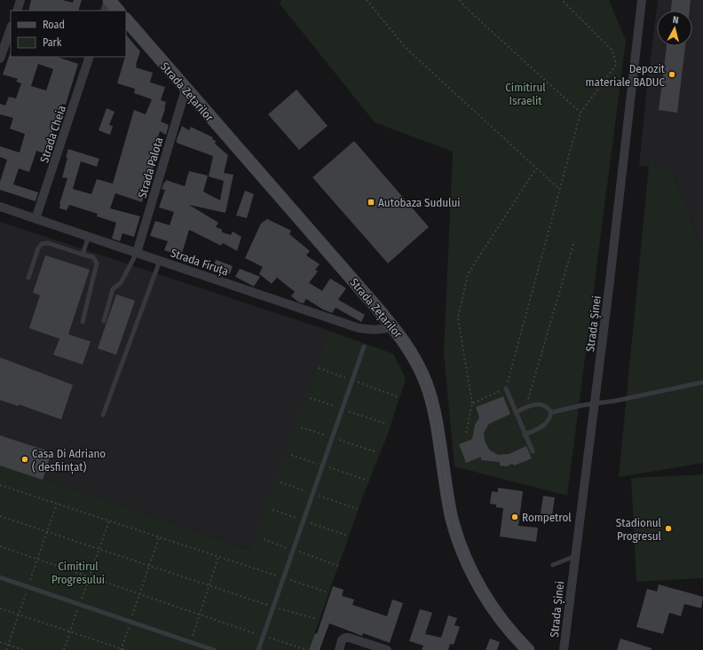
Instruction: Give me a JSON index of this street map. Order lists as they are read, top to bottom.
{
  "streets": {
    "main road": ["Strada Zețarilor"],
    "street": [
      "Strada Cheia",
      "Strada Palota",
      "Strada Firuța",
      "Strada Șinei"
    ]
  },
  "crossings": [
    ["Strada Zețarilor", "Strada Palota"],
    ["Strada Zețarilor", "Strada Firuța"],
    ["Strada Cheia", "Strada Firuța"],
    ["Strada Palota", "Strada Firuța"]
  ],
  "parks": ["Cimitirul Israelit", "Cimitirul Progresului"],
  "places": {
    "other": [
      "Depozit materiale BADUC",
      "Casa Di Adriano ( desființat)",
      "Rompetrol",
      "Stadionul Progresul"
    ],
    "transit": ["Autobaza Sudului"]
  },
  "legend": ["Road", "Park"],
  "north": "top"
}
